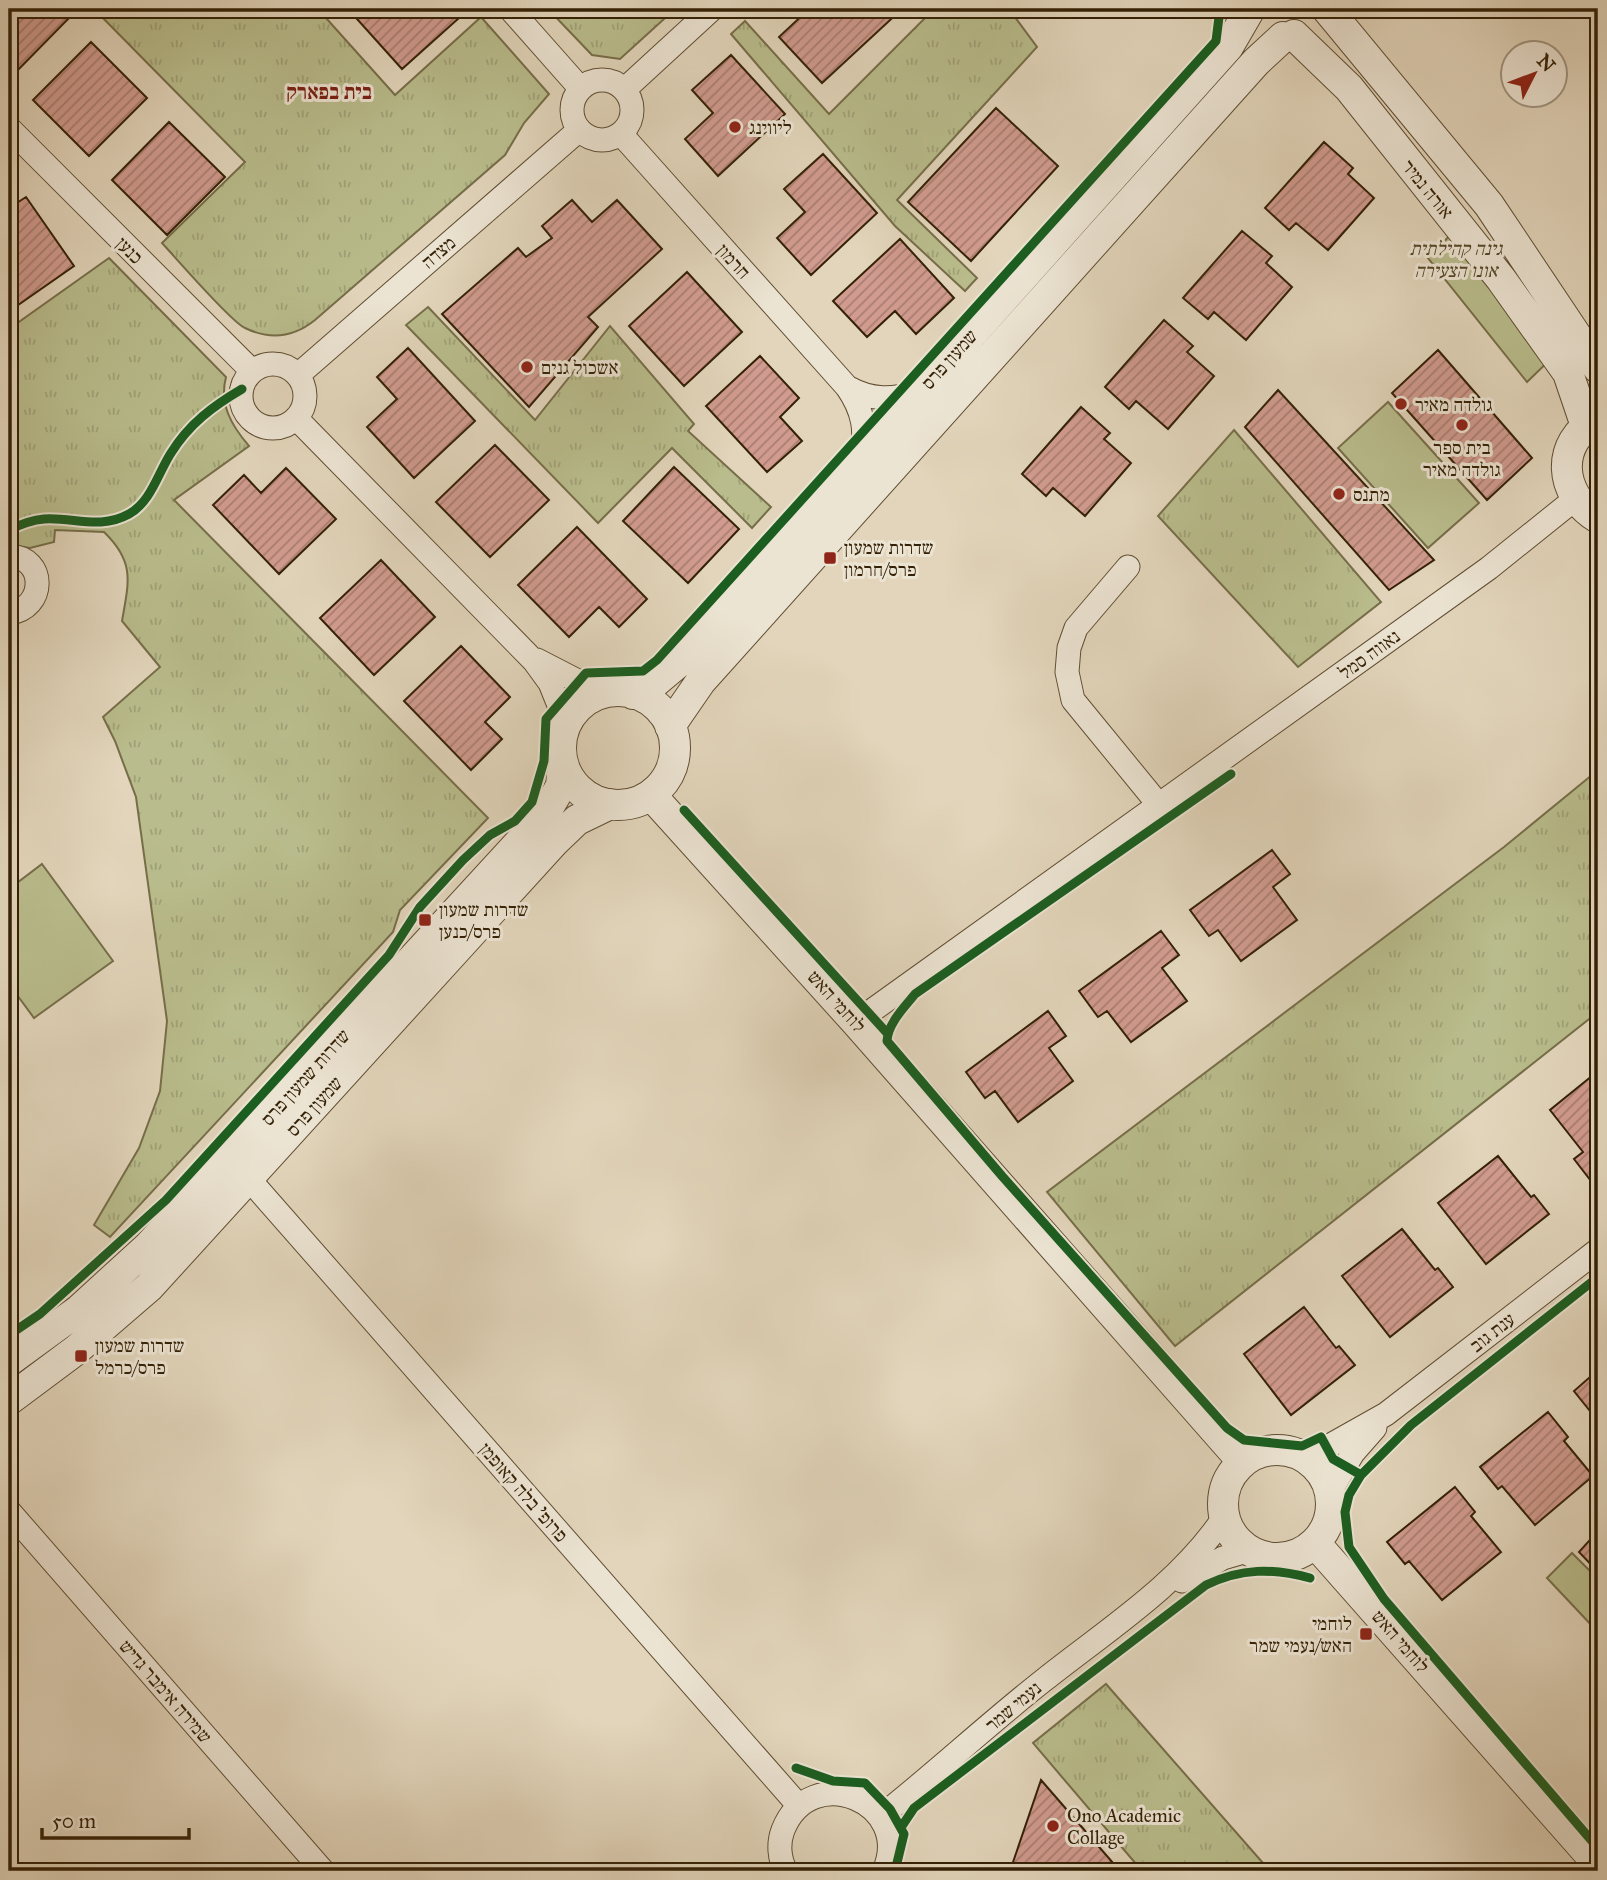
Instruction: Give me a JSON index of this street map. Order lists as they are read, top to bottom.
{
  "streets": {
    "street": [
      "אורה נמיר",
      "כנען",
      "מצדה",
      "חרמון",
      "שמעון פרס",
      "נאווה סמל",
      "לוחמי האש",
      "שדרות שמעון פרס",
      "ענת גוב",
      "פרופ' בלה קאופמן",
      "שמירה אימבר גדיש",
      "נעמי שמר"
    ]
  },
  "crossings": [
    ["אורה נמיר", "שמעון פרס"],
    ["כנען", "מצדה"],
    ["מצדה", "חרמון"],
    ["חרמון", "שמעון פרס"],
    ["שמעון פרס", "לוחמי האש"],
    ["שמעון פרס", "שדרות שמעון פרס"],
    ["שמעון פרס", "פרופ' בלה קאופמן"],
    ["נאווה סמל", "לוחמי האש"],
    ["לוחמי האש", "שדרות שמעון פרס"],
    ["לוחמי האש", "ענת גוב"],
    ["לוחמי האש", "נעמי שמר"],
    ["ענת גוב", "נעמי שמר"]
  ],
  "districts": ["בית בפארק"],
  "parks": ["גינה קהילתית אונו הצעירה"],
  "places": {
    "other": [
      "ליווינג",
      "אשכול גנים",
      "גולדה מאיר",
      "בית ספר גולדה מאיר",
      "מתנס",
      "Ono Academic Collage"
    ],
    "transit": [
      "שדרות שמעון פרס/חרמון",
      "שדרות שמעון פרס/כנען",
      "שדרות שמעון פרס/כרמל",
      "לוחמי האש/נעמי שמר"
    ]
  },
  "scale_bar": "50 m",
  "north": "top right"
}
